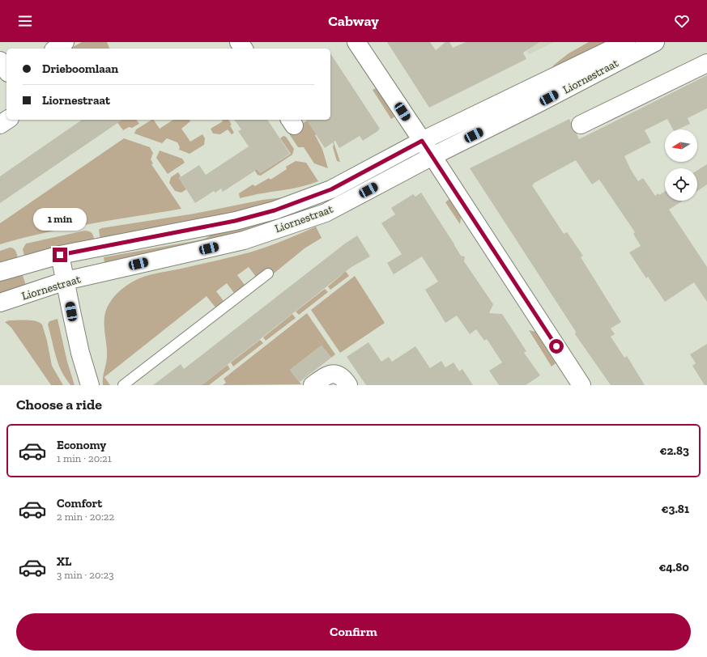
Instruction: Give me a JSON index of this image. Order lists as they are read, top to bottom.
{
  "streets": {
    "street": ["Liornestraat"]
  },
  "north": "left",
  "page": {
    "header": "Cabway",
    "banner": ["Drieboomlaan", "Liornestraat"],
    "bubble": "1 min",
    "heading": "Choose a ride",
    "list": [
      {
        "name": "Economy",
        "note": "1 min · 20:21",
        "value": "€2.83"
      },
      {
        "name": "Comfort",
        "note": "2 min · 20:22",
        "value": "€3.81"
      },
      {
        "name": "XL",
        "note": "3 min · 20:23",
        "value": "€4.80"
      }
    ],
    "buttons": "Confirm"
  }
}
